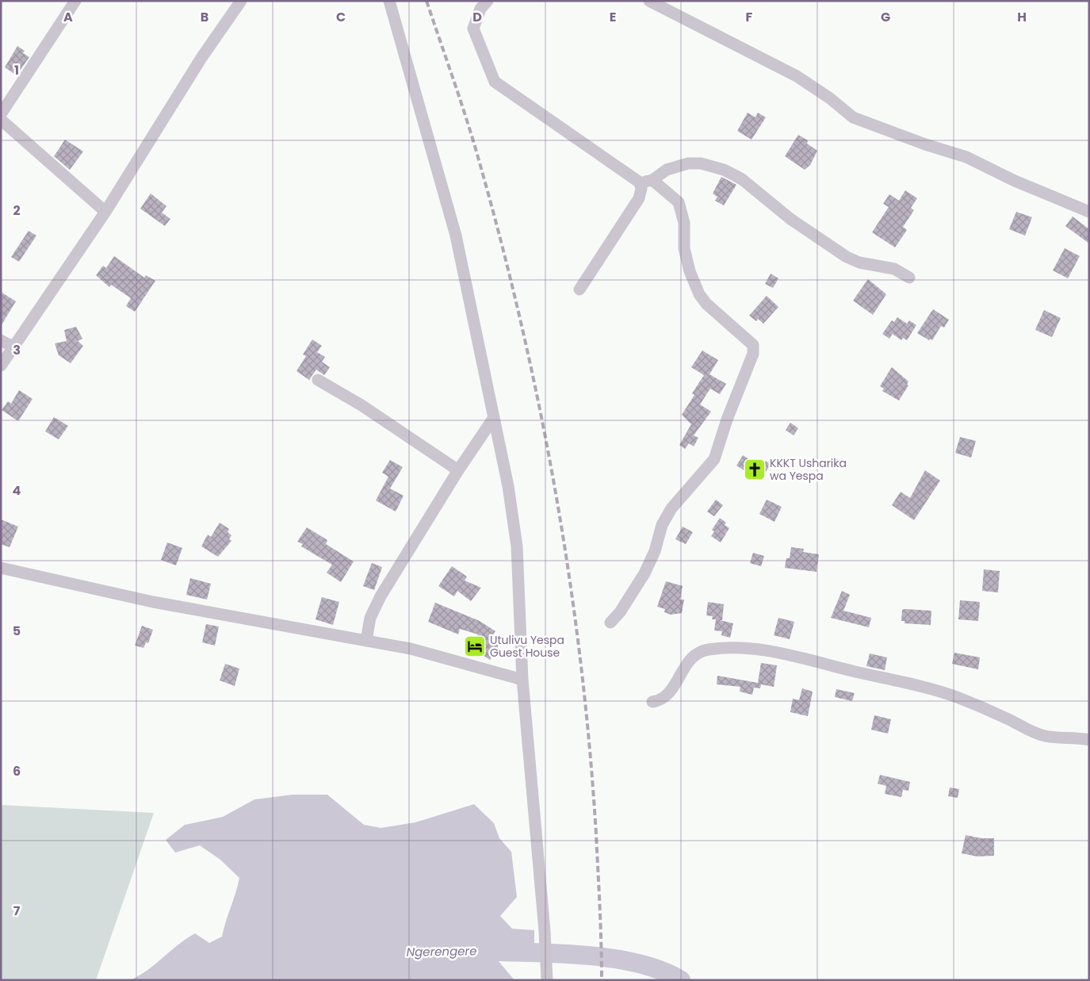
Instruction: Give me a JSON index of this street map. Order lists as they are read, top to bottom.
{
  "water": ["Ngerengere"],
  "places": {
    "church": ["KKKT Usharika wa Yespa"],
    "hotel": ["Utulivu Yespa Guest House"]
  },
  "grid": {
    "columns": [
      "A",
      "B",
      "C",
      "D",
      "E",
      "F",
      "G",
      "H"
    ],
    "rows": [
      "1",
      "2",
      "3",
      "4",
      "5",
      "6",
      "7"
    ]
  }
}
